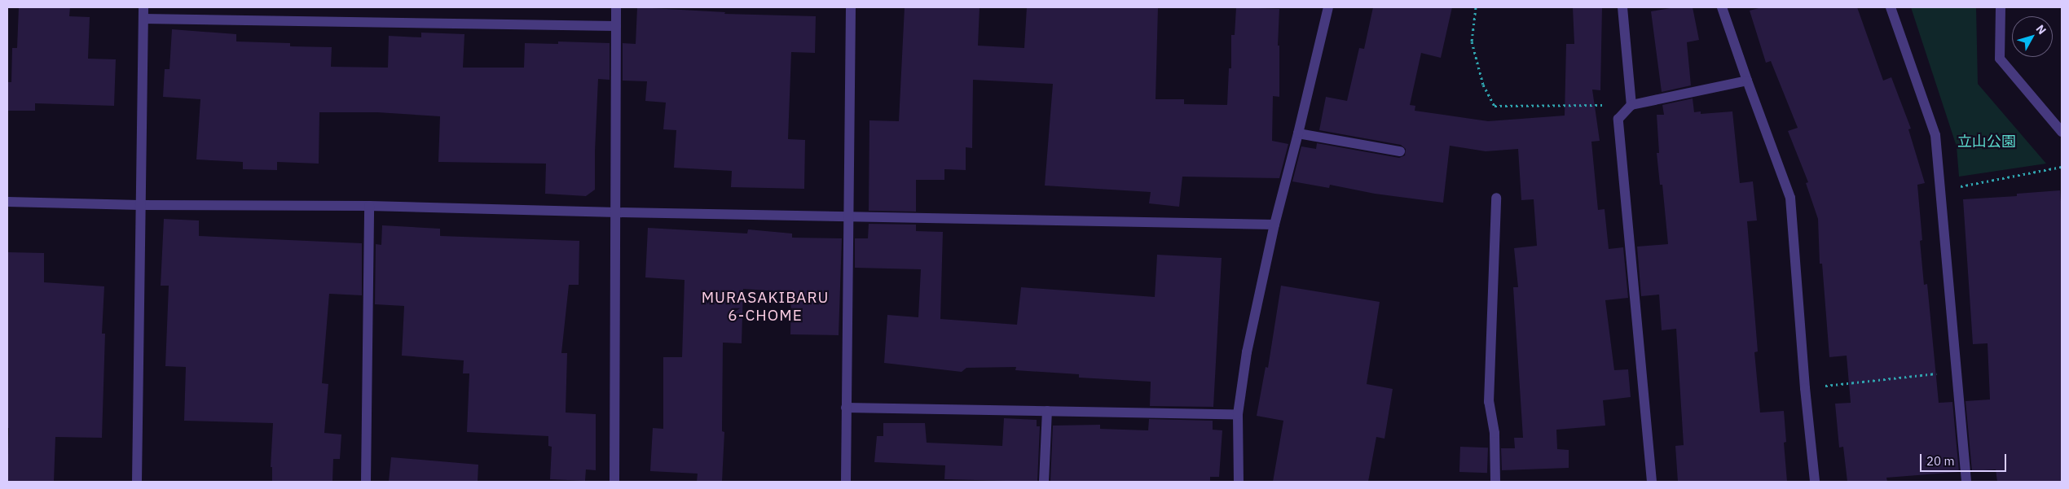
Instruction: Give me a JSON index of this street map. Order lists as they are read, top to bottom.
{
  "districts": ["MURASAKIBARU 6-CHOME"],
  "parks": ["立山公園"],
  "scale_bar": "20 m",
  "north": "top right"
}
